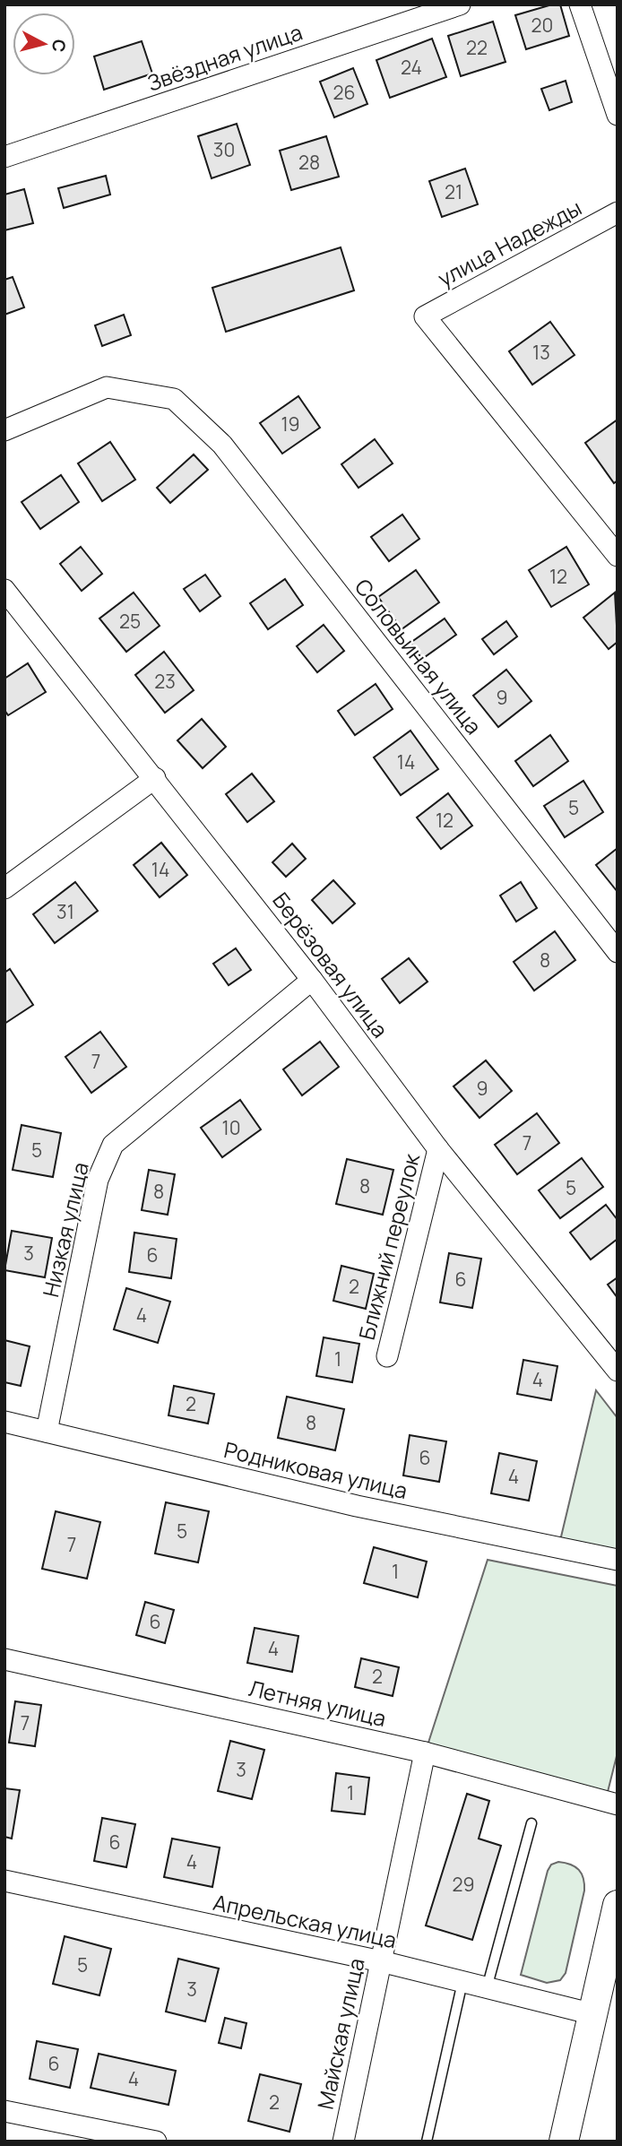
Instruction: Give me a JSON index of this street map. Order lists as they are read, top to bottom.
{
  "streets": {
    "street": [
      "Звёздная улица",
      "улица Надежды",
      "Соловьиная улица",
      "Берёзовая улица",
      "Низкая улица",
      "Ближний переулок",
      "Родниковая улица",
      "Летняя улица",
      "Апрельская улица",
      "Майская улица"
    ]
  },
  "crossings": [
    ["Берёзовая улица", "Низкая улица"],
    ["Берёзовая улица", "Ближний переулок"],
    ["Низкая улица", "Родниковая улица"],
    ["Летняя улица", "Майская улица"],
    ["Апрельская улица", "Майская улица"]
  ],
  "house_numbers": [
    "20",
    "22",
    "24",
    "26",
    "30",
    "28",
    "21",
    "13",
    "19",
    "12",
    "25",
    "23",
    "9",
    "14",
    "5",
    "12",
    "14",
    "31",
    "8",
    "7",
    "9",
    "10",
    "7",
    "5",
    "8",
    "5",
    "8",
    "3",
    "6",
    "6",
    "2",
    "4",
    "1",
    "4",
    "2",
    "8",
    "6",
    "4",
    "5",
    "7",
    "1",
    "6",
    "4",
    "2",
    "7",
    "3",
    "1",
    "6",
    "4",
    "29",
    "5",
    "3",
    "6",
    "4",
    "2"
  ],
  "north": "right"
}
